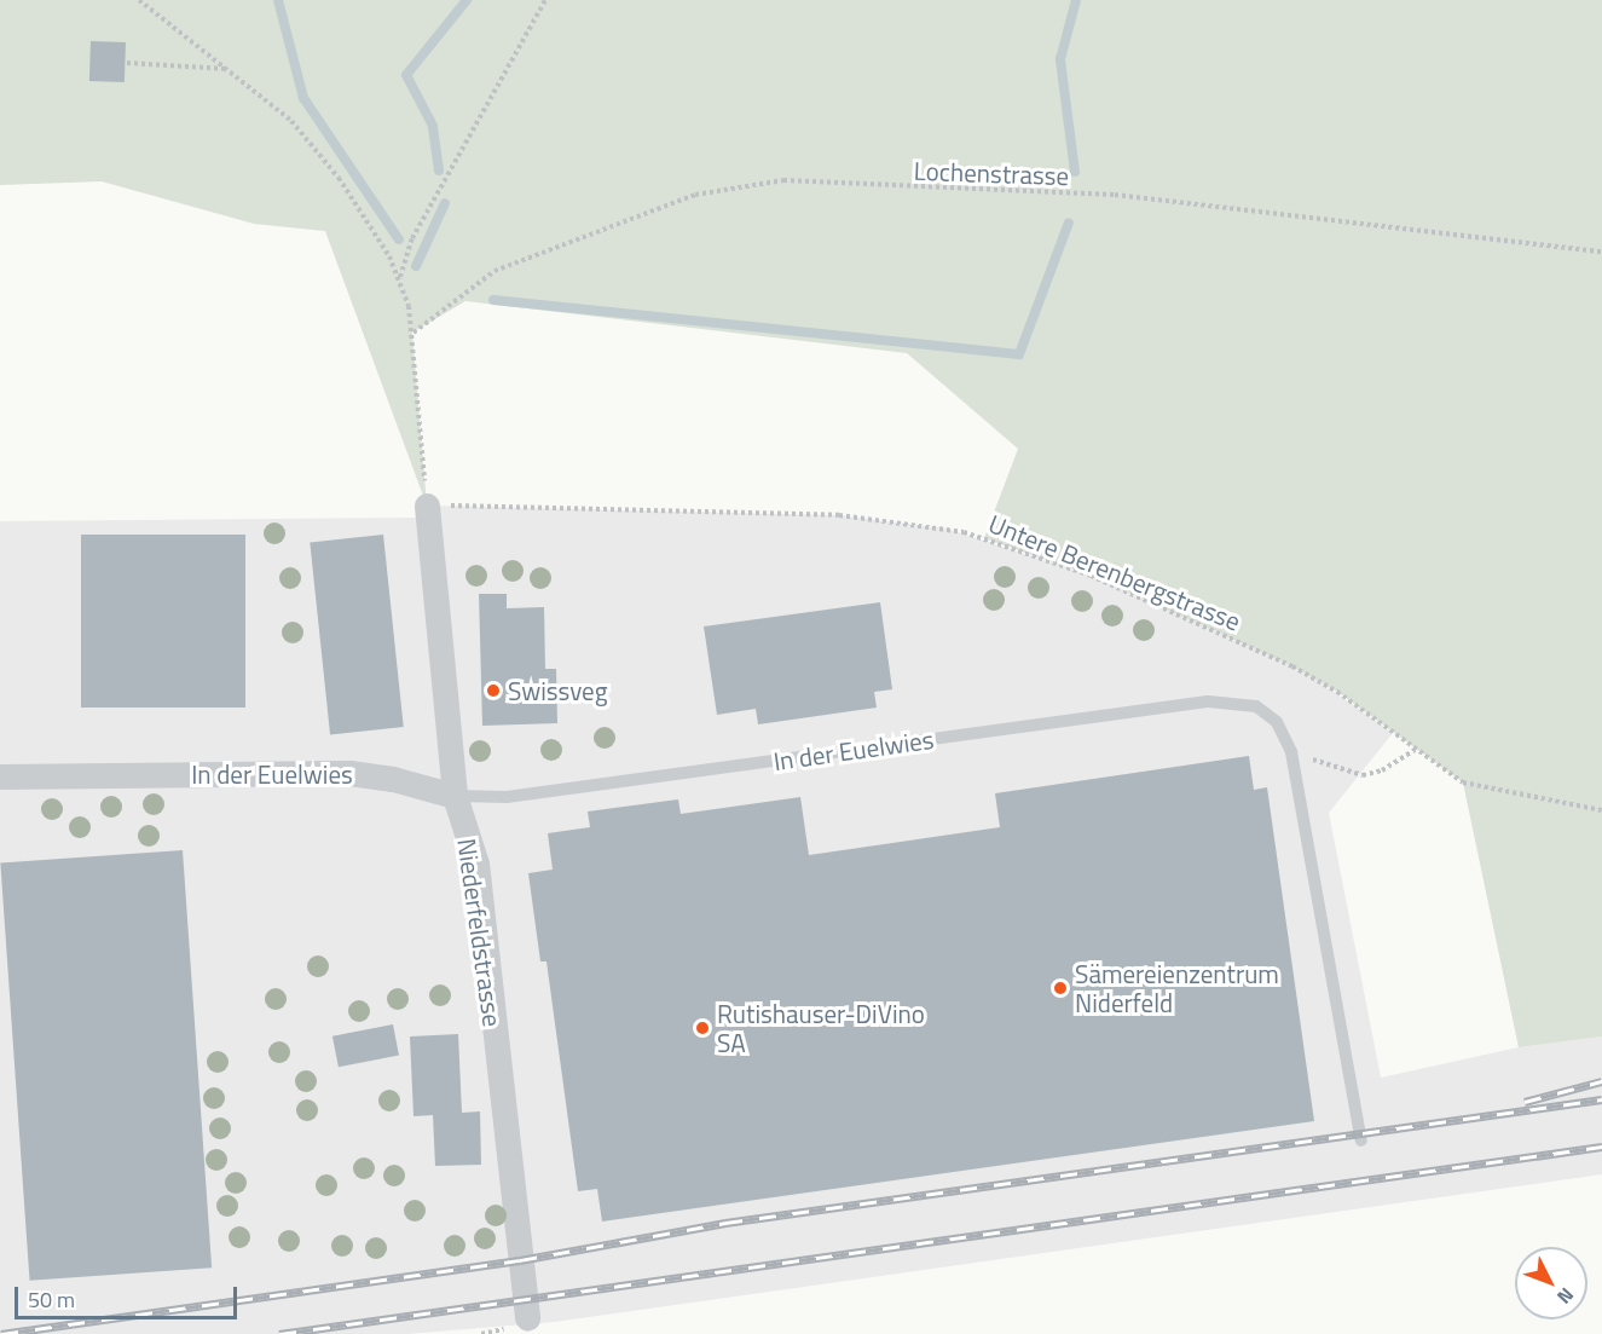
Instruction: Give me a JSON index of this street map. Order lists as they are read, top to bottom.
{
  "streets": {
    "street": ["In der Euelwies", "Niederfeldstrasse"],
    "path": ["Lochenstrasse", "Untere Berenbergstrasse"]
  },
  "crossings": [
    ["In der Euelwies", "Niederfeldstrasse"]
  ],
  "places": ["Swissveg", "Sämereienzentrum Niderfeld", "Rutishauser-DiVino SA"],
  "scale_bar": "50 m",
  "north": "bottom right"
}
